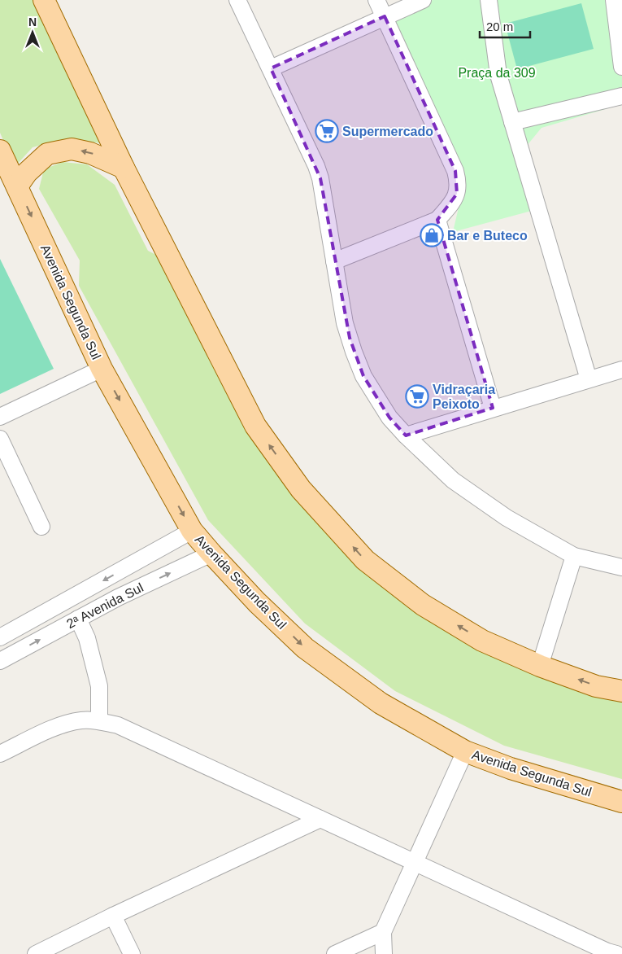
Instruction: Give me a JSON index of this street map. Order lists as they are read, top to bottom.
{
  "streets": {
    "main road": ["Avenida Segunda Sul"],
    "street": ["2ᵃ Avenida Sul"]
  },
  "crossings": [
    ["Avenida Segunda Sul", "2ᵃ Avenida Sul"]
  ],
  "parks": ["Praça da 309"],
  "places": {
    "supermarket": ["Supermercado", "Vidraçaria Peixoto"],
    "shop": ["Bar e Buteco"]
  },
  "scale_bar": "20 m",
  "north": "top"
}
